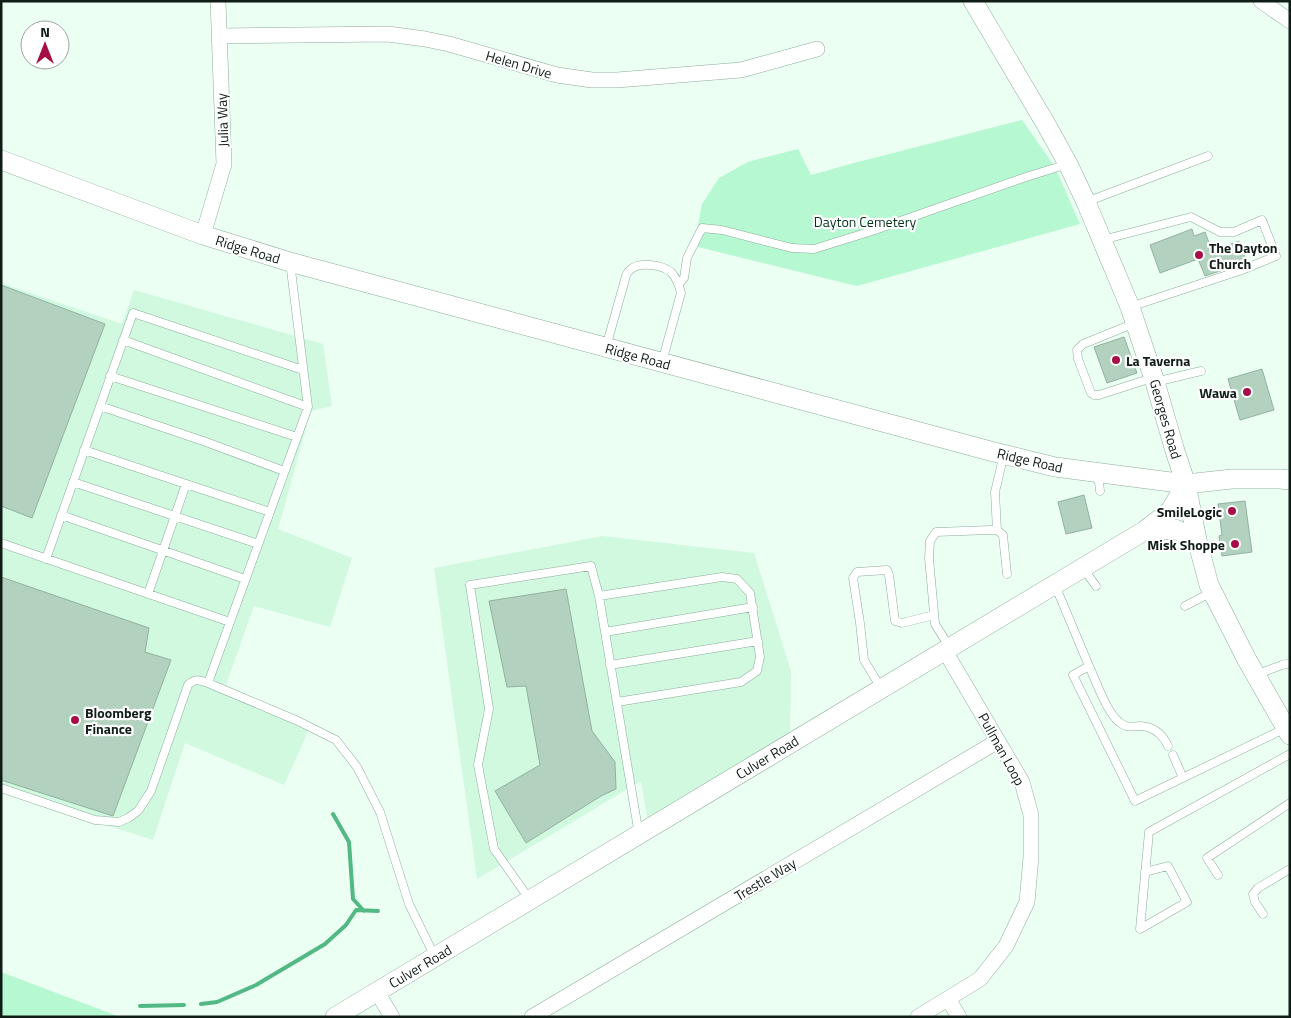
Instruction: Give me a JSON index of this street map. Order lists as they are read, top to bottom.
{
  "streets": {
    "street": [
      "Helen Drive",
      "Julia Way",
      "Ridge Road",
      "Georges Road",
      "Pullman Loop",
      "Culver Road",
      "Trestle Way"
    ]
  },
  "crossings": [
    ["Helen Drive", "Julia Way"],
    ["Julia Way", "Ridge Road"],
    ["Ridge Road", "Georges Road"],
    ["Ridge Road", "Culver Road"],
    ["Georges Road", "Culver Road"],
    ["Pullman Loop", "Culver Road"],
    ["Pullman Loop", "Trestle Way"]
  ],
  "parks": ["Dayton Cemetery"],
  "places": [
    "The Dayton Church",
    "La Taverna",
    "Wawa",
    "SmileLogic",
    "Misk Shoppe",
    "Bloomberg Finance"
  ],
  "north": "top"
}
